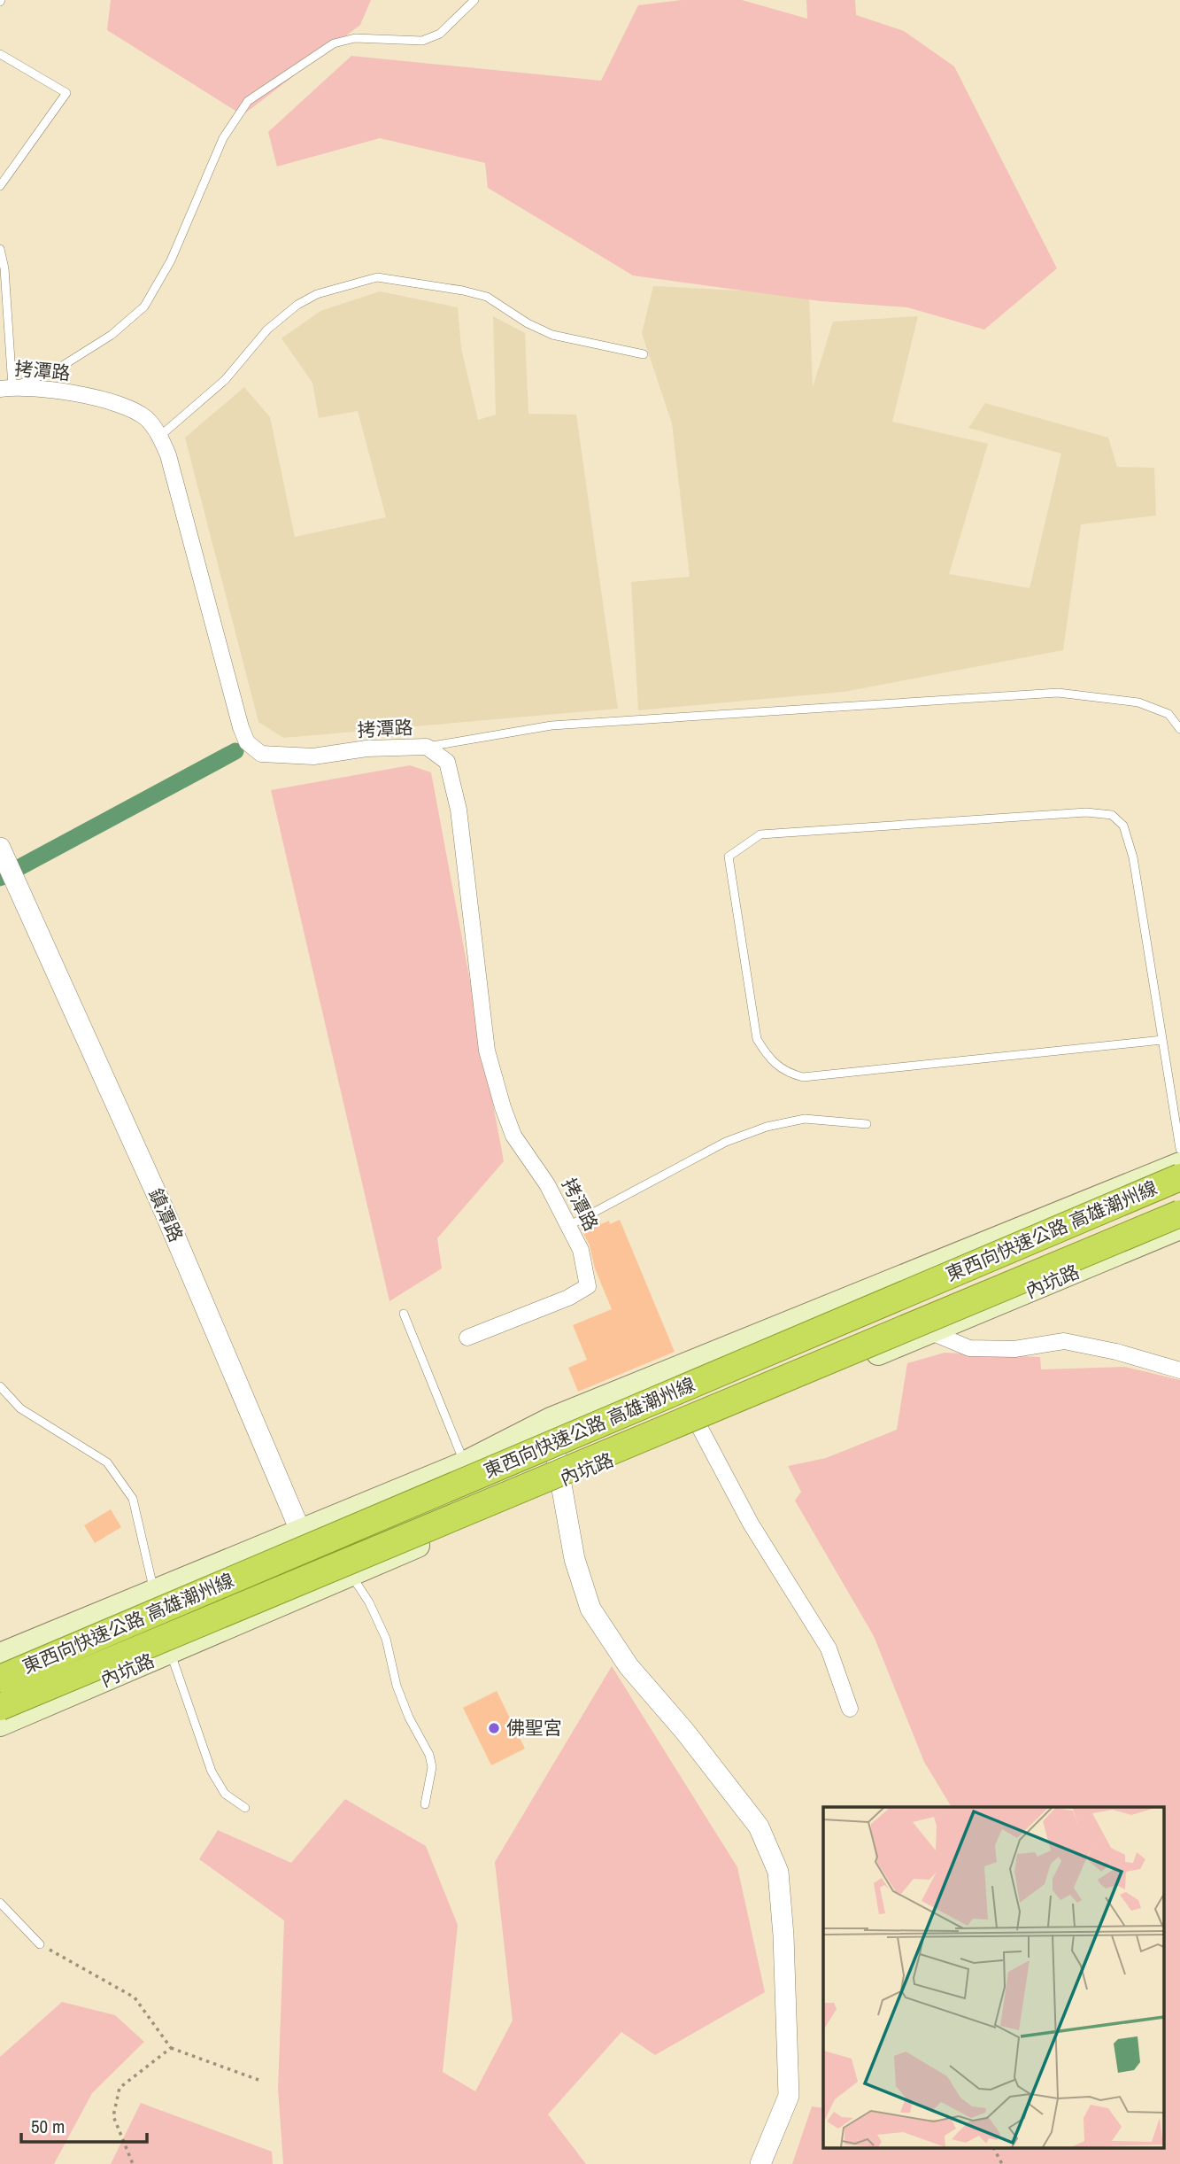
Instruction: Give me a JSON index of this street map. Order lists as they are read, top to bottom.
{
  "streets": {
    "highway": ["東西向快速公路 高雄潮州線"],
    "main road": ["內坑路"],
    "street": ["拷潭路", "鎮潭路"]
  },
  "crossings": [
    ["鎮潭路", "內坑路"]
  ],
  "places": ["佛聖宮"],
  "scale_bar": "50 m"
}
